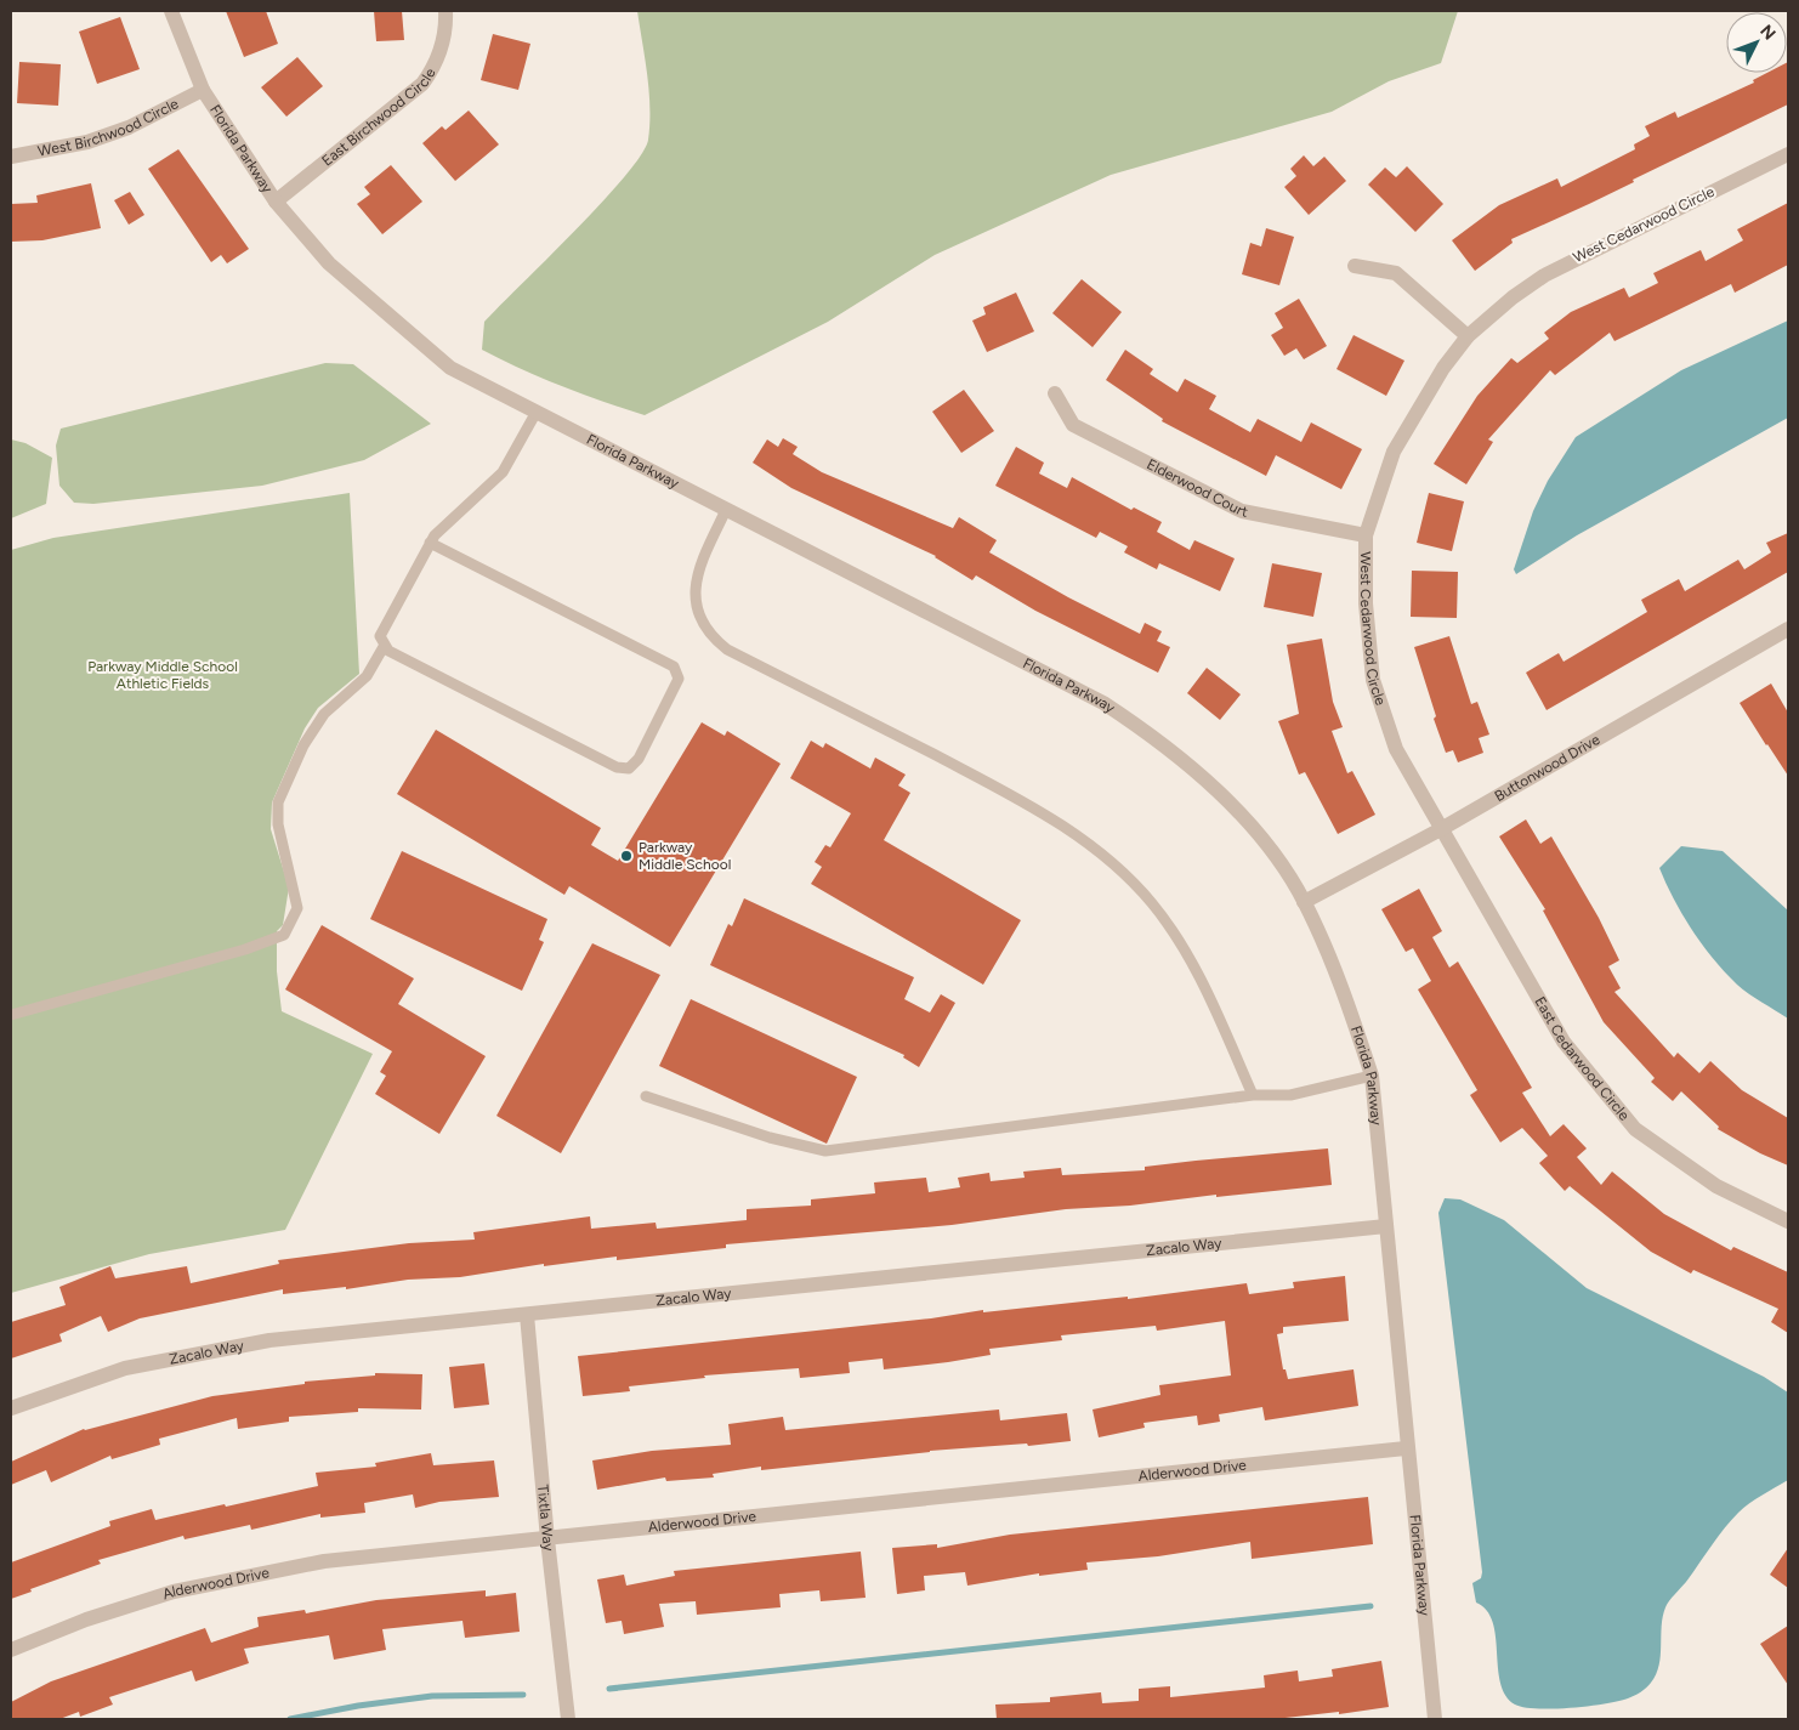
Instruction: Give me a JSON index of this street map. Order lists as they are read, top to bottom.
{
  "streets": {
    "street": [
      "East Birchwood Circle",
      "West Birchwood Circle",
      "Florida Parkway",
      "West Cedarwood Circle",
      "Elderwood Court",
      "Buttonwood Drive",
      "East Cedarwood Circle",
      "Zacalo Way",
      "Alderwood Drive",
      "Tixtla Way"
    ]
  },
  "crossings": [
    ["East Birchwood Circle", "Florida Parkway"],
    ["West Birchwood Circle", "Florida Parkway"],
    ["Florida Parkway", "Buttonwood Drive"],
    ["Florida Parkway", "Zacalo Way"],
    ["Florida Parkway", "Alderwood Drive"],
    ["West Cedarwood Circle", "Elderwood Court"],
    ["West Cedarwood Circle", "Buttonwood Drive"],
    ["West Cedarwood Circle", "East Cedarwood Circle"],
    ["Buttonwood Drive", "East Cedarwood Circle"],
    ["Zacalo Way", "Tixtla Way"],
    ["Alderwood Drive", "Tixtla Way"]
  ],
  "parks": ["Parkway Middle School Athletic Fields"],
  "places": ["Parkway Middle School"],
  "north": "top right"
}
